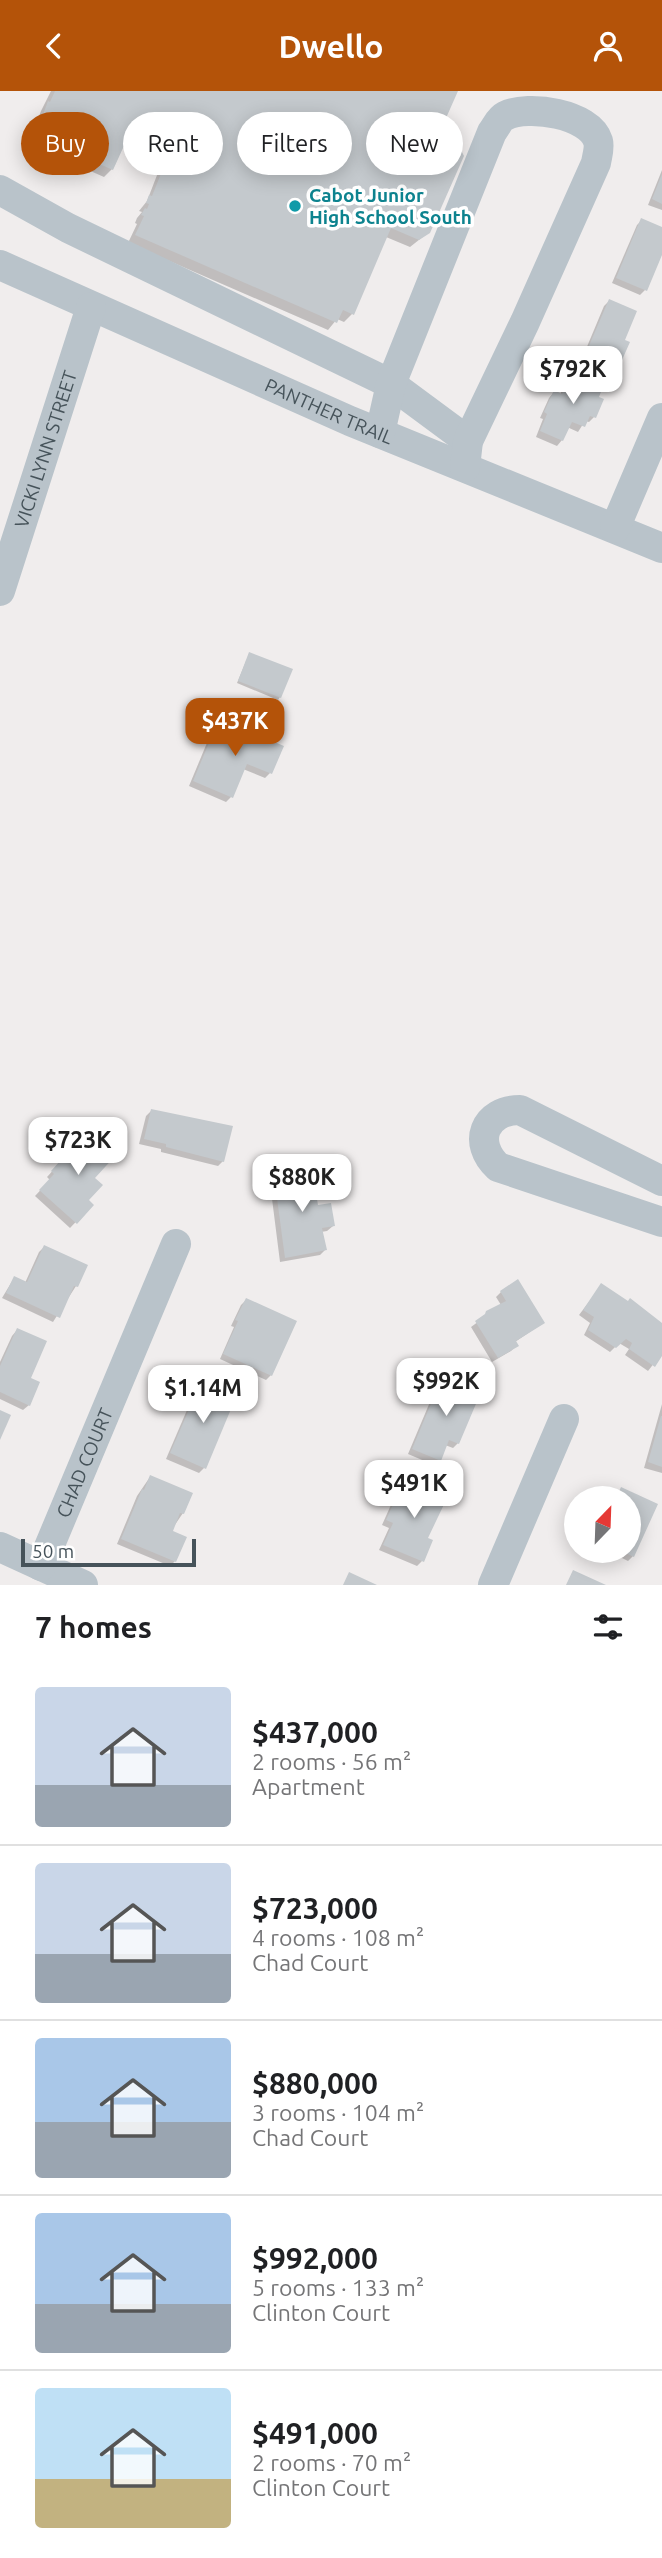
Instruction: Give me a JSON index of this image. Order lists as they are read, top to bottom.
{
  "streets": {
    "street": ["PANTHER TRAIL", "VICKI LYNN STREET", "CHAD COURT"]
  },
  "crossings": [
    ["PANTHER TRAIL", "VICKI LYNN STREET"]
  ],
  "places": ["Cabot Junior High School South"],
  "scale_bar": "50 m",
  "north": "top right",
  "page": {
    "header": "Dwello",
    "chip": [
      "Buy",
      "Rent",
      "Filters",
      "New"
    ],
    "price": [
      "$792K",
      "$437K",
      "$723K",
      "$880K",
      "$992K",
      "$1.14M",
      "$491K"
    ],
    "scale": "50 m",
    "heading": "7 homes",
    "list": [
      {
        "name": "$437,000",
        "note": "2 rooms · 56 m² · Apartment"
      },
      {
        "name": "$723,000",
        "note": "4 rooms · 108 m² · Chad Court"
      },
      {
        "name": "$880,000",
        "note": "3 rooms · 104 m² · Chad Court"
      },
      {
        "name": "$992,000",
        "note": "5 rooms · 133 m² · Clinton Court"
      },
      {
        "name": "$491,000",
        "note": "2 rooms · 70 m² · Clinton Court"
      }
    ]
  }
}
